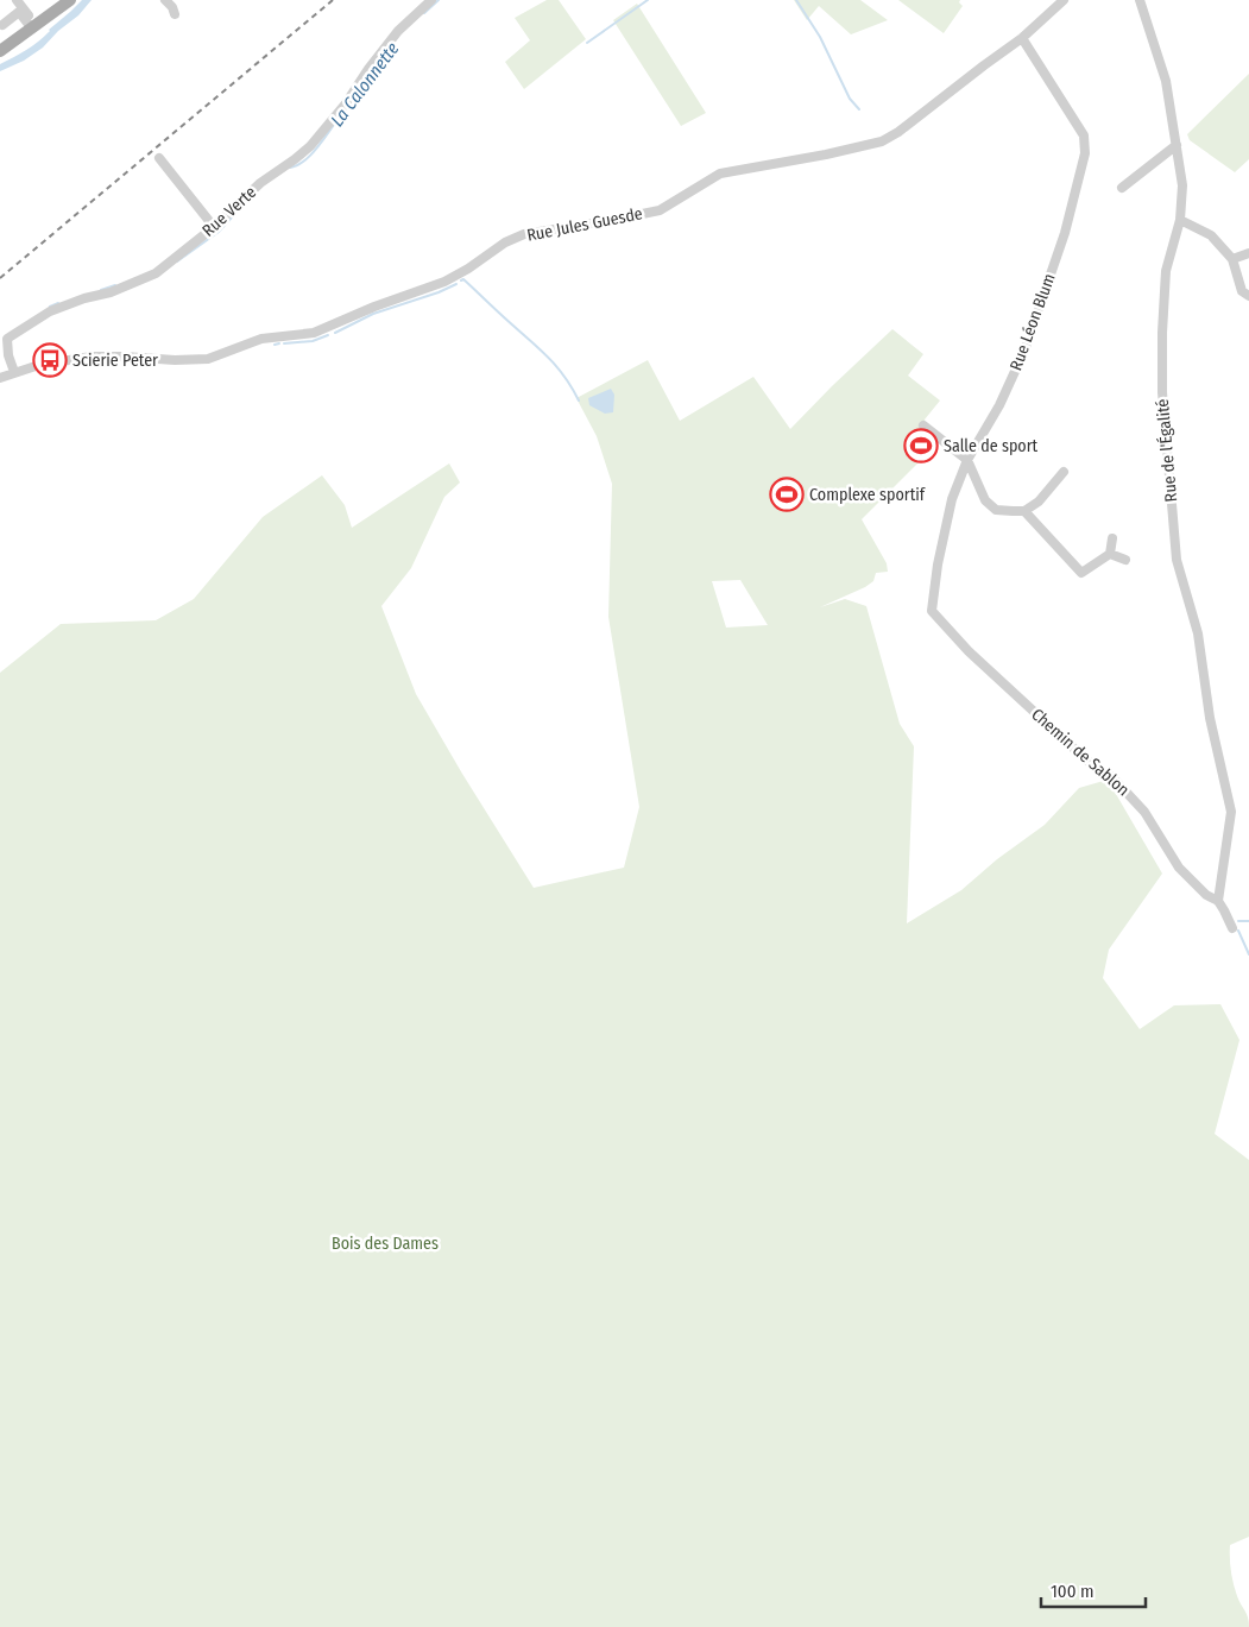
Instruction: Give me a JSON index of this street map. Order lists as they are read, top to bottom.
{
  "streets": {
    "street": [
      "Rue Verte",
      "Rue Jules Guesde",
      "Rue Léon Blum",
      "Rue de l'Égalité",
      "Chemin de Sablon"
    ]
  },
  "crossings": [
    ["Rue Verte", "Rue Jules Guesde"],
    ["Rue Jules Guesde", "Rue Léon Blum"],
    ["Rue Léon Blum", "Chemin de Sablon"],
    ["Rue de l'Égalité", "Chemin de Sablon"]
  ],
  "water": ["La Calonnette"],
  "parks": ["Bois des Dames"],
  "places": {
    "bus stop": ["Scierie Peter"],
    "sports": ["Salle de sport", "Complexe sportif"]
  },
  "scale_bar": "100 m"
}
